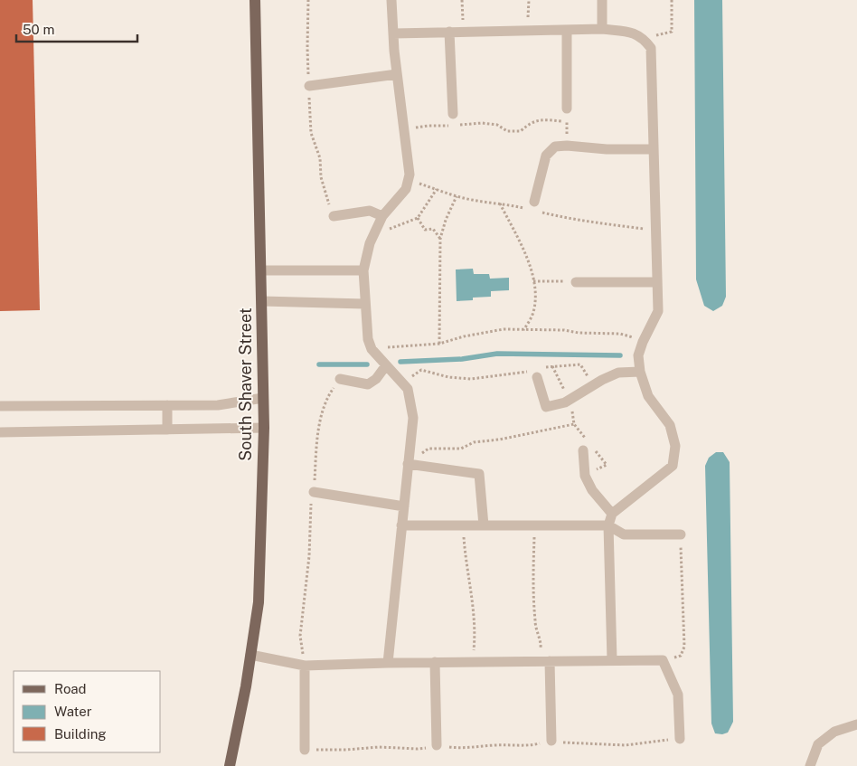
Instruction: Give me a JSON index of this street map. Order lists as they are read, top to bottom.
{
  "streets": {
    "main road": ["South Shaver Street"]
  },
  "legend": ["Road", "Water", "Building"],
  "scale_bar": "50 m"
}
